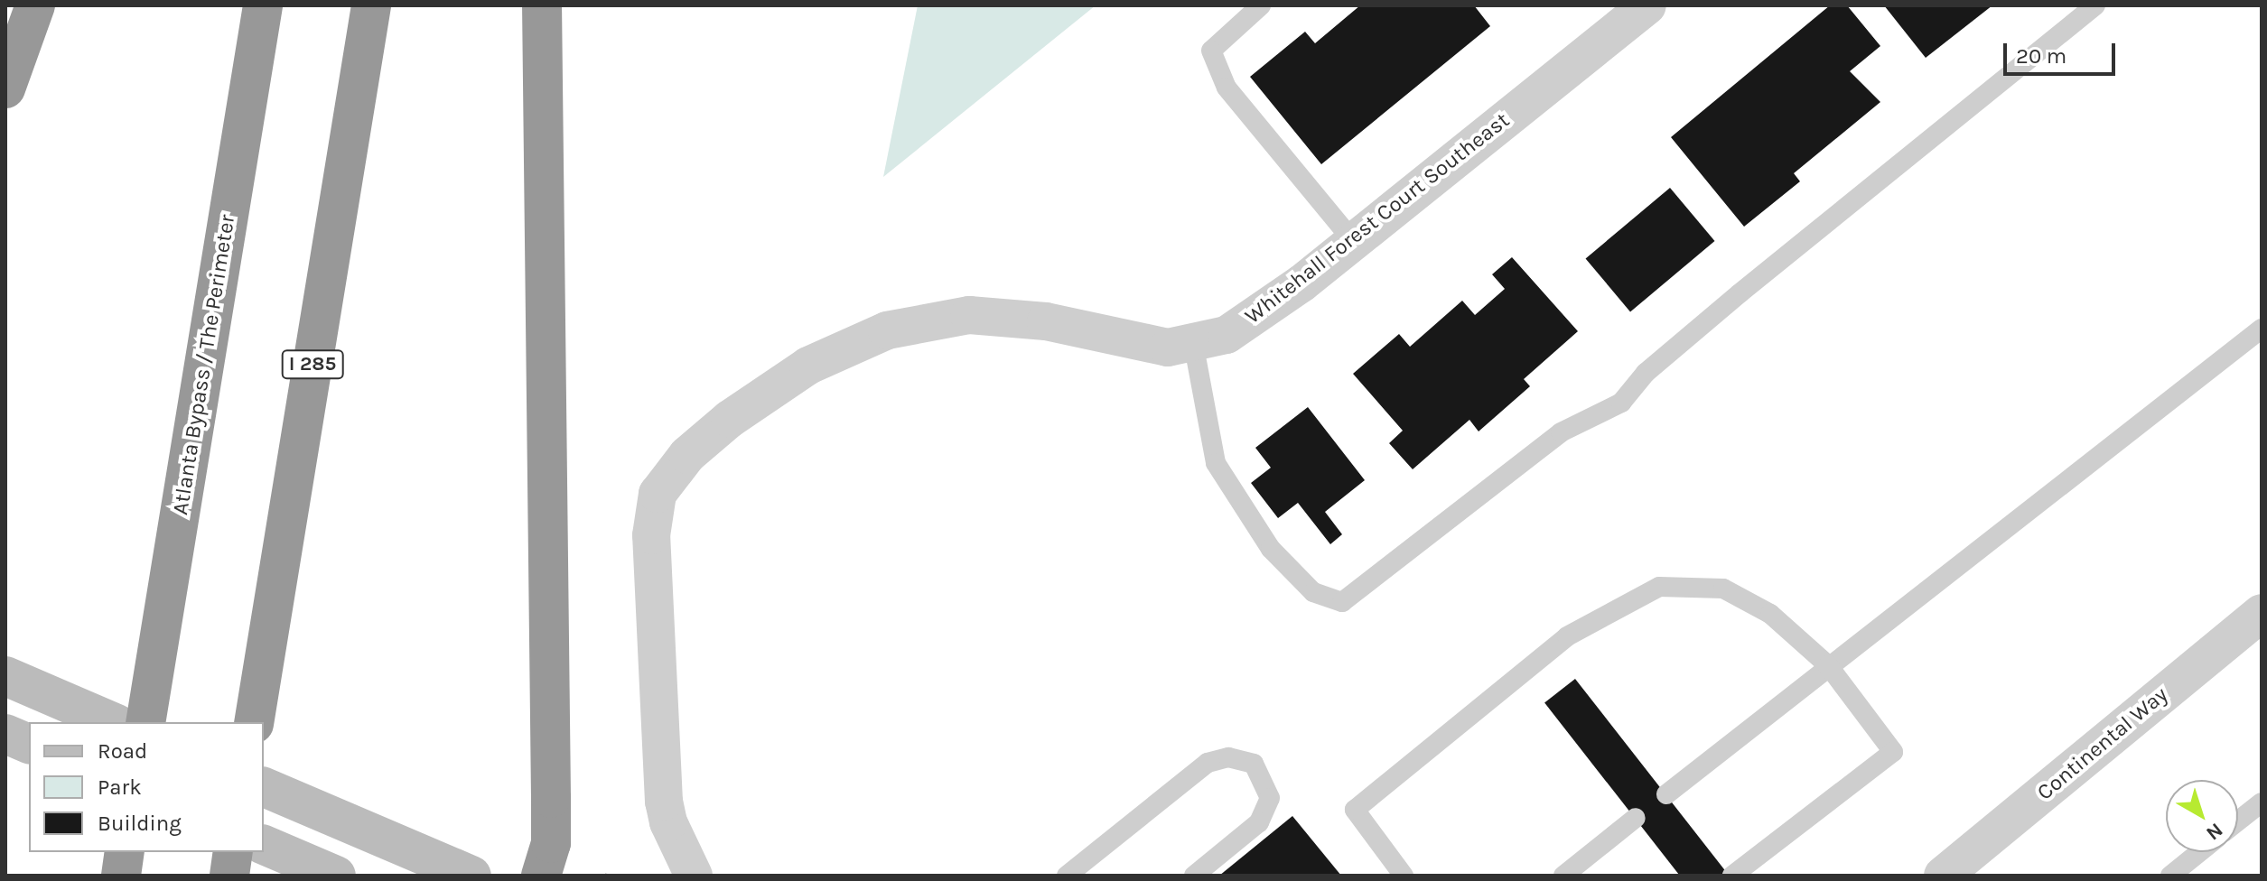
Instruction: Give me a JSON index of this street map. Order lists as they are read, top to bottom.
{
  "streets": {
    "highway": ["Atlanta Bypass / The Perimeter", "I 285"],
    "street": ["Whitehall Forest Court Southeast", "Continental Way"]
  },
  "legend": ["Road", "Park", "Building"],
  "scale_bar": "20 m",
  "north": "bottom right"
}
